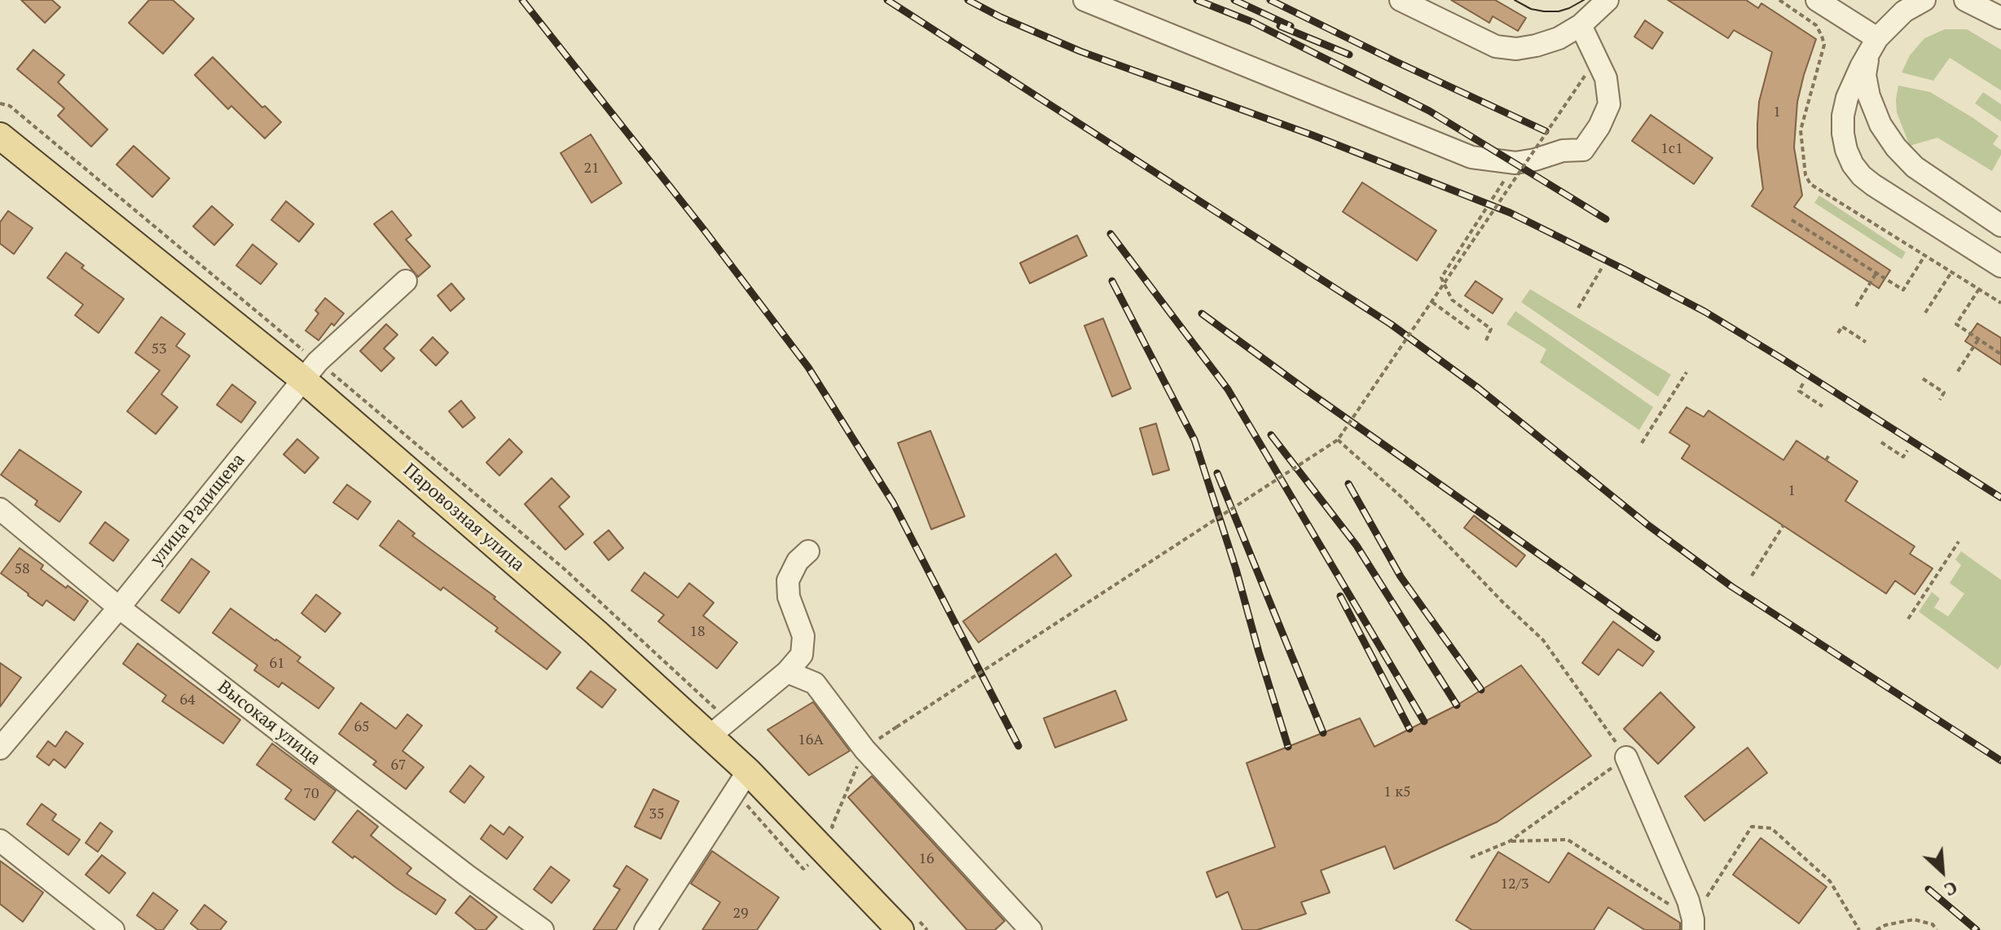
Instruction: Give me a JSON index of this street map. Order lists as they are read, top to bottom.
{
  "streets": {
    "main road": ["Паровозная улица"],
    "street": ["улица Радищева", "Высокая улица"]
  },
  "crossings": [
    ["улица Радищева", "Паровозная улица"],
    ["улица Радищева", "Высокая улица"]
  ],
  "house_numbers": [
    "1",
    "1с1",
    "21",
    "53",
    "1",
    "58",
    "18",
    "61",
    "64",
    "65",
    "16А",
    "67",
    "1 к5",
    "70",
    "35",
    "16",
    "12/3",
    "29"
  ],
  "north": "bottom right"
}
